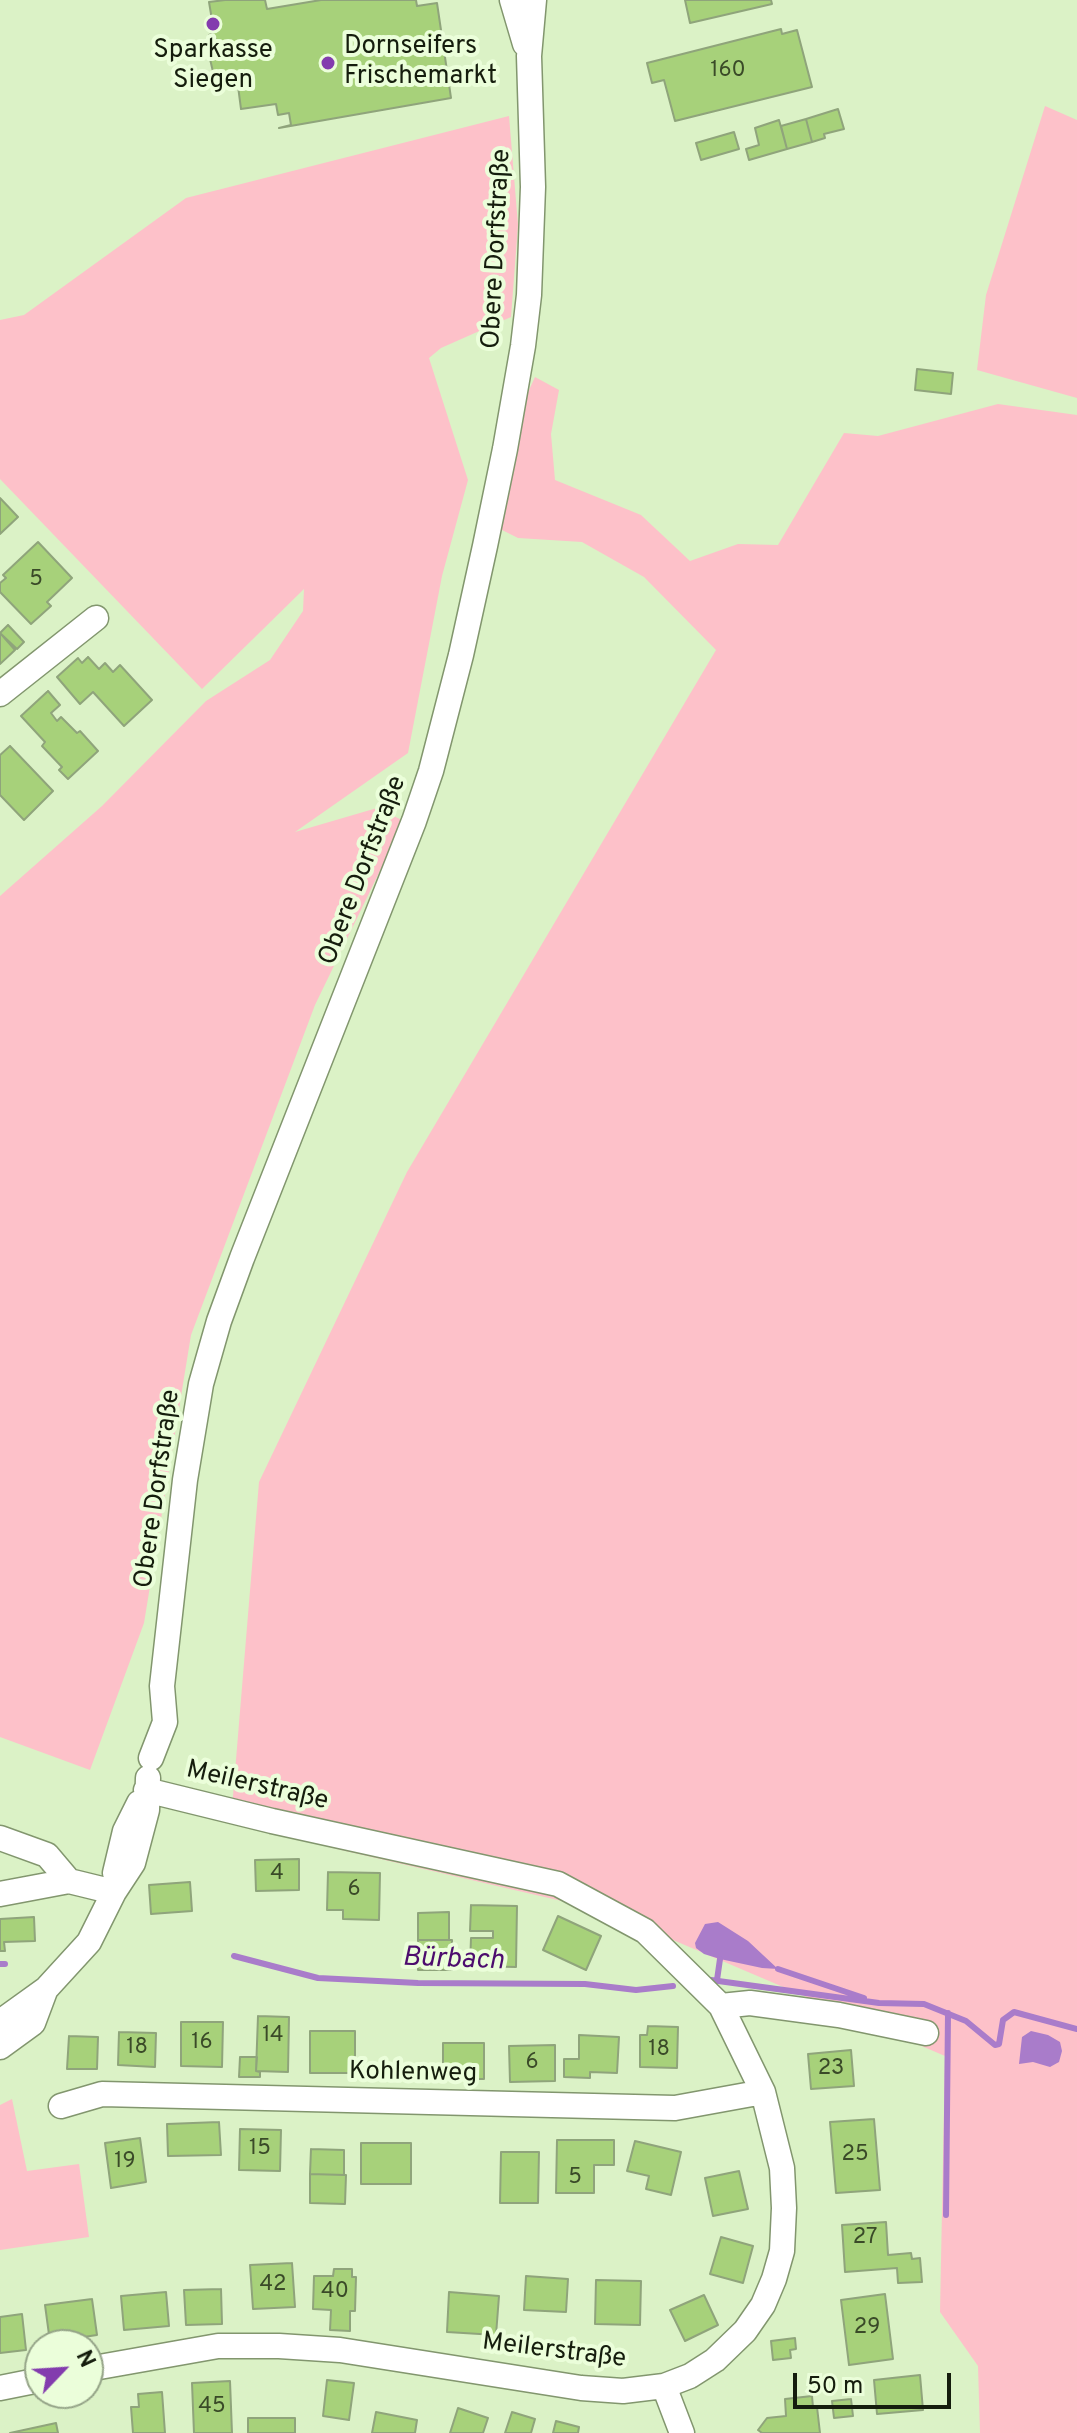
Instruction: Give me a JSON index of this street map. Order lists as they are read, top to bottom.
{
  "streets": {
    "street": ["Obere Dorfstraße", "Meilerstraße", "Kohlenweg"]
  },
  "crossings": [
    ["Obere Dorfstraße", "Meilerstraße"],
    ["Meilerstraße", "Kohlenweg"]
  ],
  "water": ["Bürbach"],
  "places": ["Sparkasse Siegen", "Dornseifers Frischemarkt"],
  "house_numbers": [
    "160",
    "5",
    "4",
    "6",
    "14",
    "16",
    "18",
    "18",
    "6",
    "23",
    "15",
    "25",
    "19",
    "5",
    "27",
    "42",
    "40",
    "29",
    "45"
  ],
  "scale_bar": "50 m",
  "north": "top right"
}
